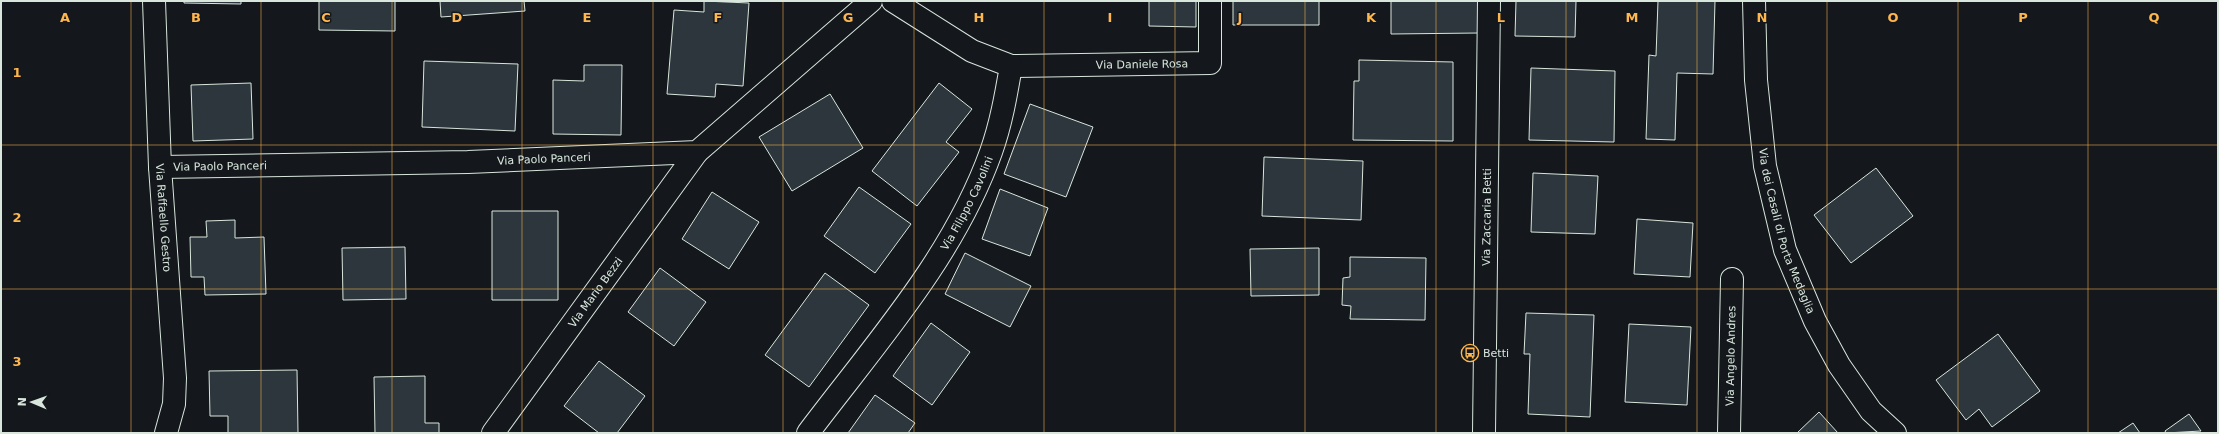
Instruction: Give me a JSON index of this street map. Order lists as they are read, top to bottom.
{
  "streets": {
    "street": [
      "Via Daniele Rosa",
      "Via Paolo Panceri",
      "Via Filippo Cavolini",
      "Via Zaccaria Betti",
      "Via Raffaello Gestro",
      "Via dei Casali di Porta Medaglia",
      "Via Mario Bezzi",
      "Via Angelo Andres"
    ]
  },
  "crossings": [
    ["Via Daniele Rosa", "Via Filippo Cavolini"],
    ["Via Paolo Panceri", "Via Raffaello Gestro"],
    ["Via Paolo Panceri", "Via Mario Bezzi"]
  ],
  "places": {
    "bus stop": ["Betti"]
  },
  "north": "left",
  "grid": {
    "columns": [
      "A",
      "B",
      "C",
      "D",
      "E",
      "F",
      "G",
      "H",
      "I",
      "J",
      "K",
      "L",
      "M",
      "N",
      "O",
      "P",
      "Q"
    ],
    "rows": ["1", "2", "3"]
  }
}
